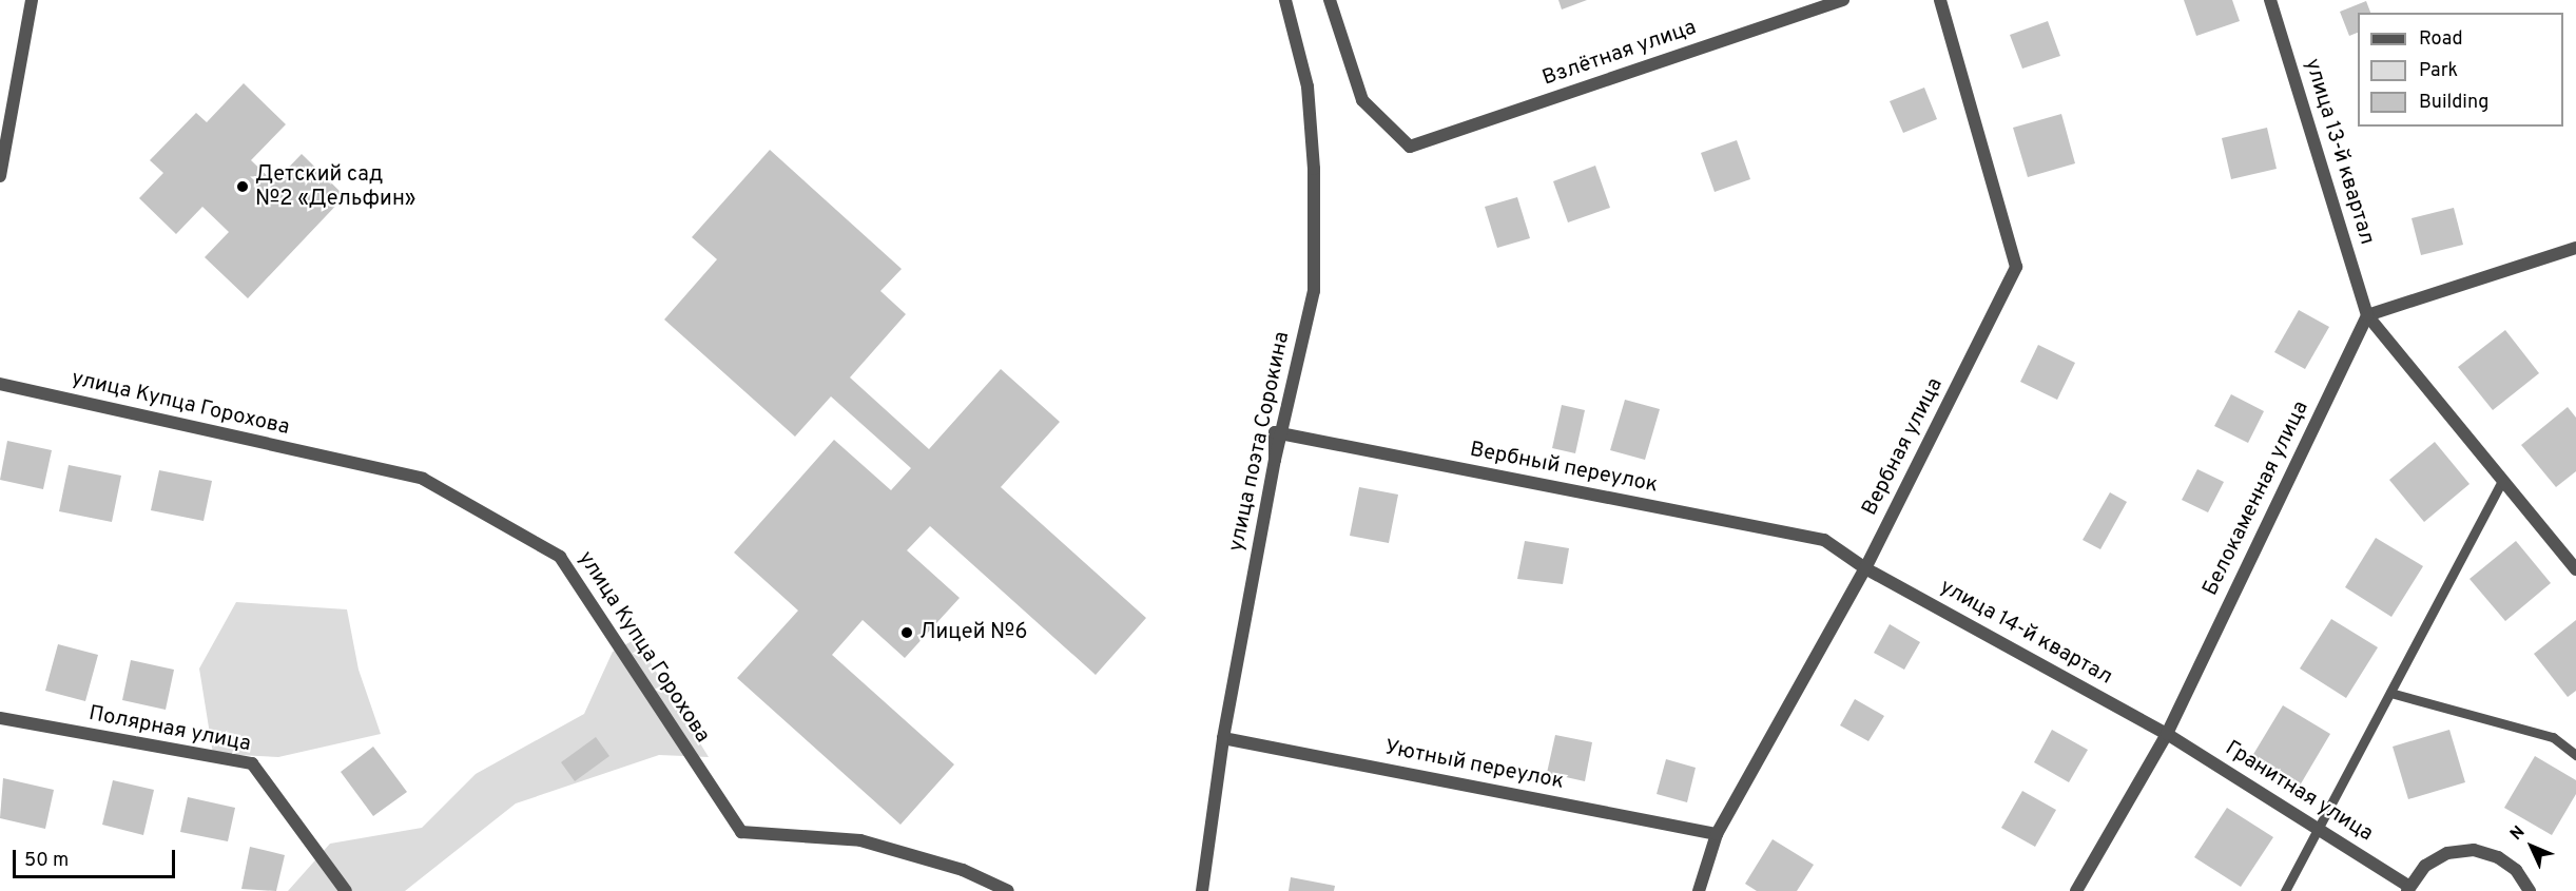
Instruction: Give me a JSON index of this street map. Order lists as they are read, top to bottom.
{
  "streets": {
    "street": [
      "Взлётная улица",
      "улица 13-й квартал",
      "улица Купца Горохова",
      "улица поэта Сорокина",
      "Вербная улица",
      "Вербный переулок",
      "Белокаменная улица",
      "улица 14-й квартал",
      "Полярная улица",
      "Уютный переулок",
      "Гранитная улица"
    ]
  },
  "crossings": [
    ["улица 13-й квартал", "Белокаменная улица"],
    ["улица поэта Сорокина", "Вербный переулок"],
    ["улица поэта Сорокина", "Уютный переулок"],
    ["Вербная улица", "Вербный переулок"],
    ["Вербная улица", "улица 14-й квартал"],
    ["Вербная улица", "Уютный переулок"],
    ["Вербный переулок", "улица 14-й квартал"],
    ["Белокаменная улица", "улица 14-й квартал"],
    ["Белокаменная улица", "Гранитная улица"],
    ["улица 14-й квартал", "Гранитная улица"]
  ],
  "places": ["Детский сад №2 «Дельфин»", "Лицей №6"],
  "legend": ["Road", "Park", "Building"],
  "scale_bar": "50 m",
  "north": "top left"
}
